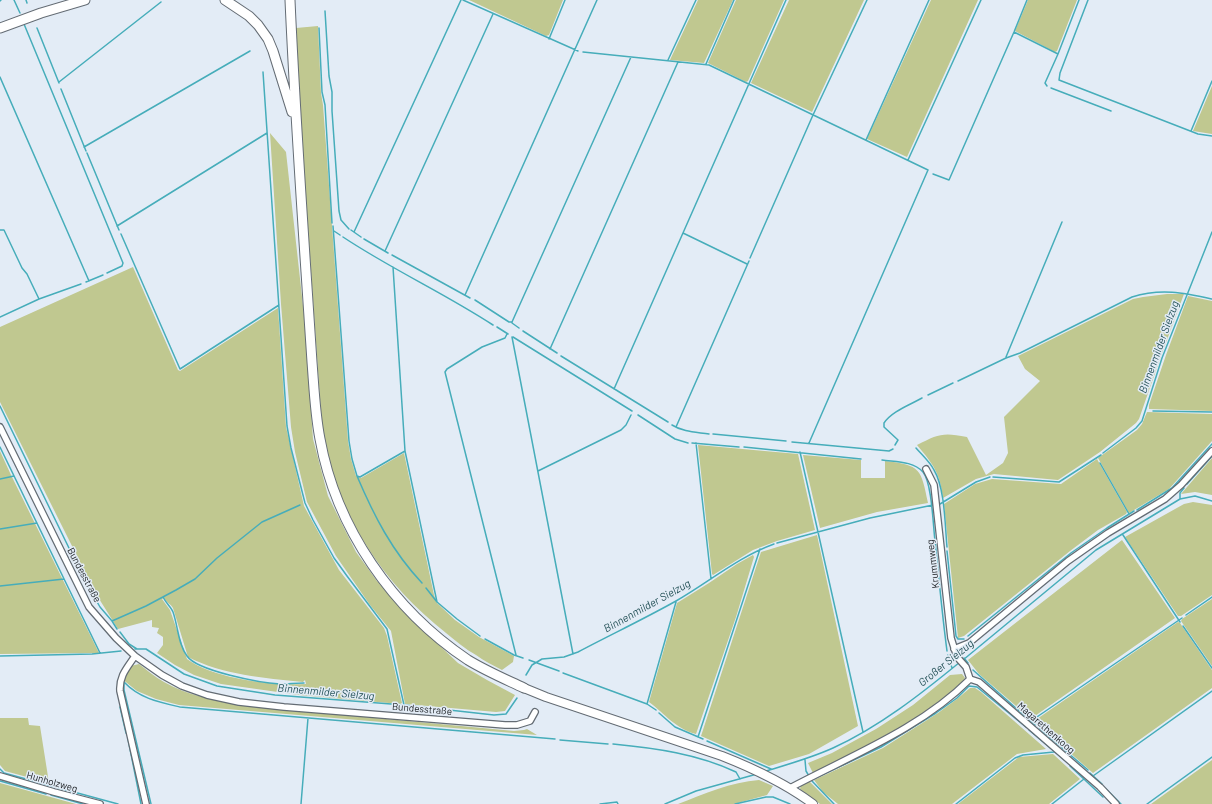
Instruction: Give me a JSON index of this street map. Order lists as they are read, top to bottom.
{
  "streets": {
    "street": [
      "Krummweg",
      "Bundesstraße",
      "Magarethenkoog",
      "Hunholzweg"
    ]
  },
  "crossings": [
    ["Krummweg", "Magarethenkoog"]
  ],
  "water": ["Binnenmilder Sielzug", "Großer Sielzug"]
}
